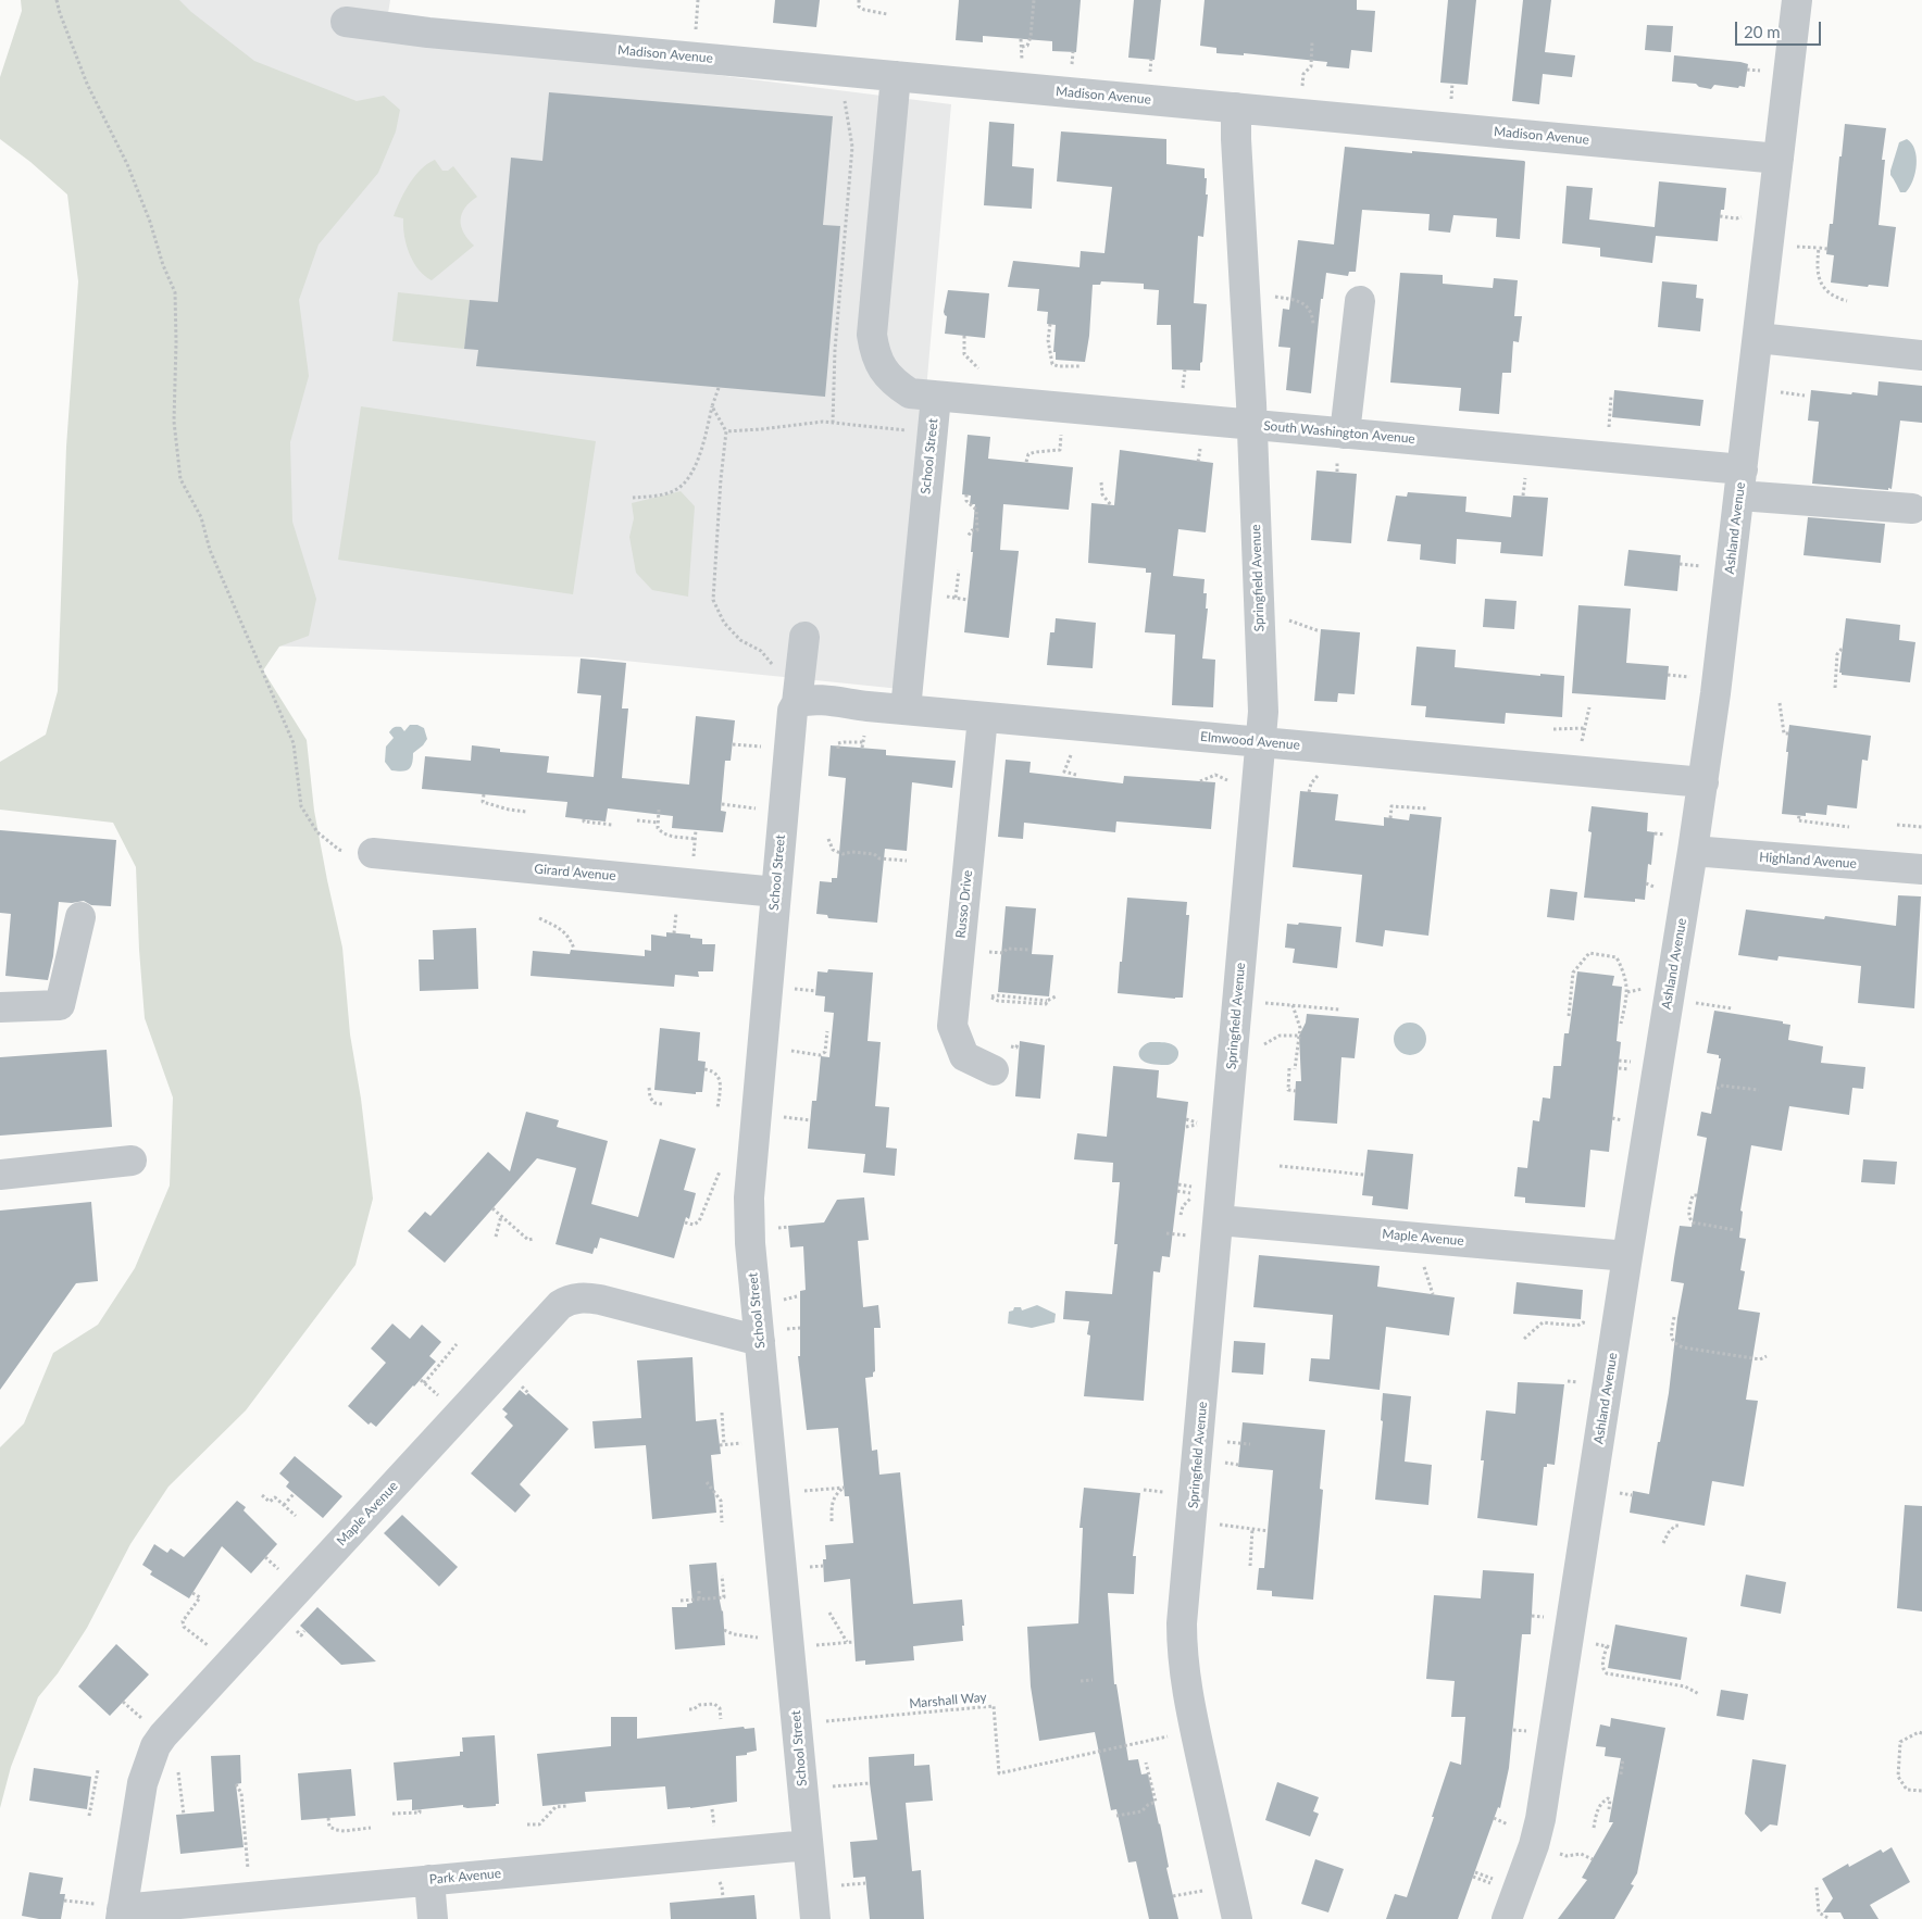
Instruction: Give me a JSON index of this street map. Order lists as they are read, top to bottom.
{
  "streets": {
    "street": [
      "Madison Avenue",
      "South Washington Avenue",
      "School Street",
      "Ashland Avenue",
      "Springfield Avenue",
      "Elmwood Avenue",
      "Highland Avenue",
      "Girard Avenue",
      "Russo Drive",
      "Maple Avenue",
      "Park Avenue"
    ],
    "path": ["Marshall Way"]
  },
  "crossings": [
    ["Madison Avenue", "South Washington Avenue"],
    ["Madison Avenue", "Ashland Avenue"],
    ["Madison Avenue", "Springfield Avenue"],
    ["South Washington Avenue", "School Street"],
    ["South Washington Avenue", "Ashland Avenue"],
    ["South Washington Avenue", "Springfield Avenue"],
    ["School Street", "Elmwood Avenue"],
    ["School Street", "Girard Avenue"],
    ["School Street", "Maple Avenue"],
    ["School Street", "Park Avenue"],
    ["Ashland Avenue", "Elmwood Avenue"],
    ["Ashland Avenue", "Highland Avenue"],
    ["Ashland Avenue", "Maple Avenue"],
    ["Springfield Avenue", "Elmwood Avenue"],
    ["Springfield Avenue", "Maple Avenue"],
    ["Elmwood Avenue", "Russo Drive"],
    ["Maple Avenue", "Park Avenue"]
  ],
  "scale_bar": "20 m"
}
